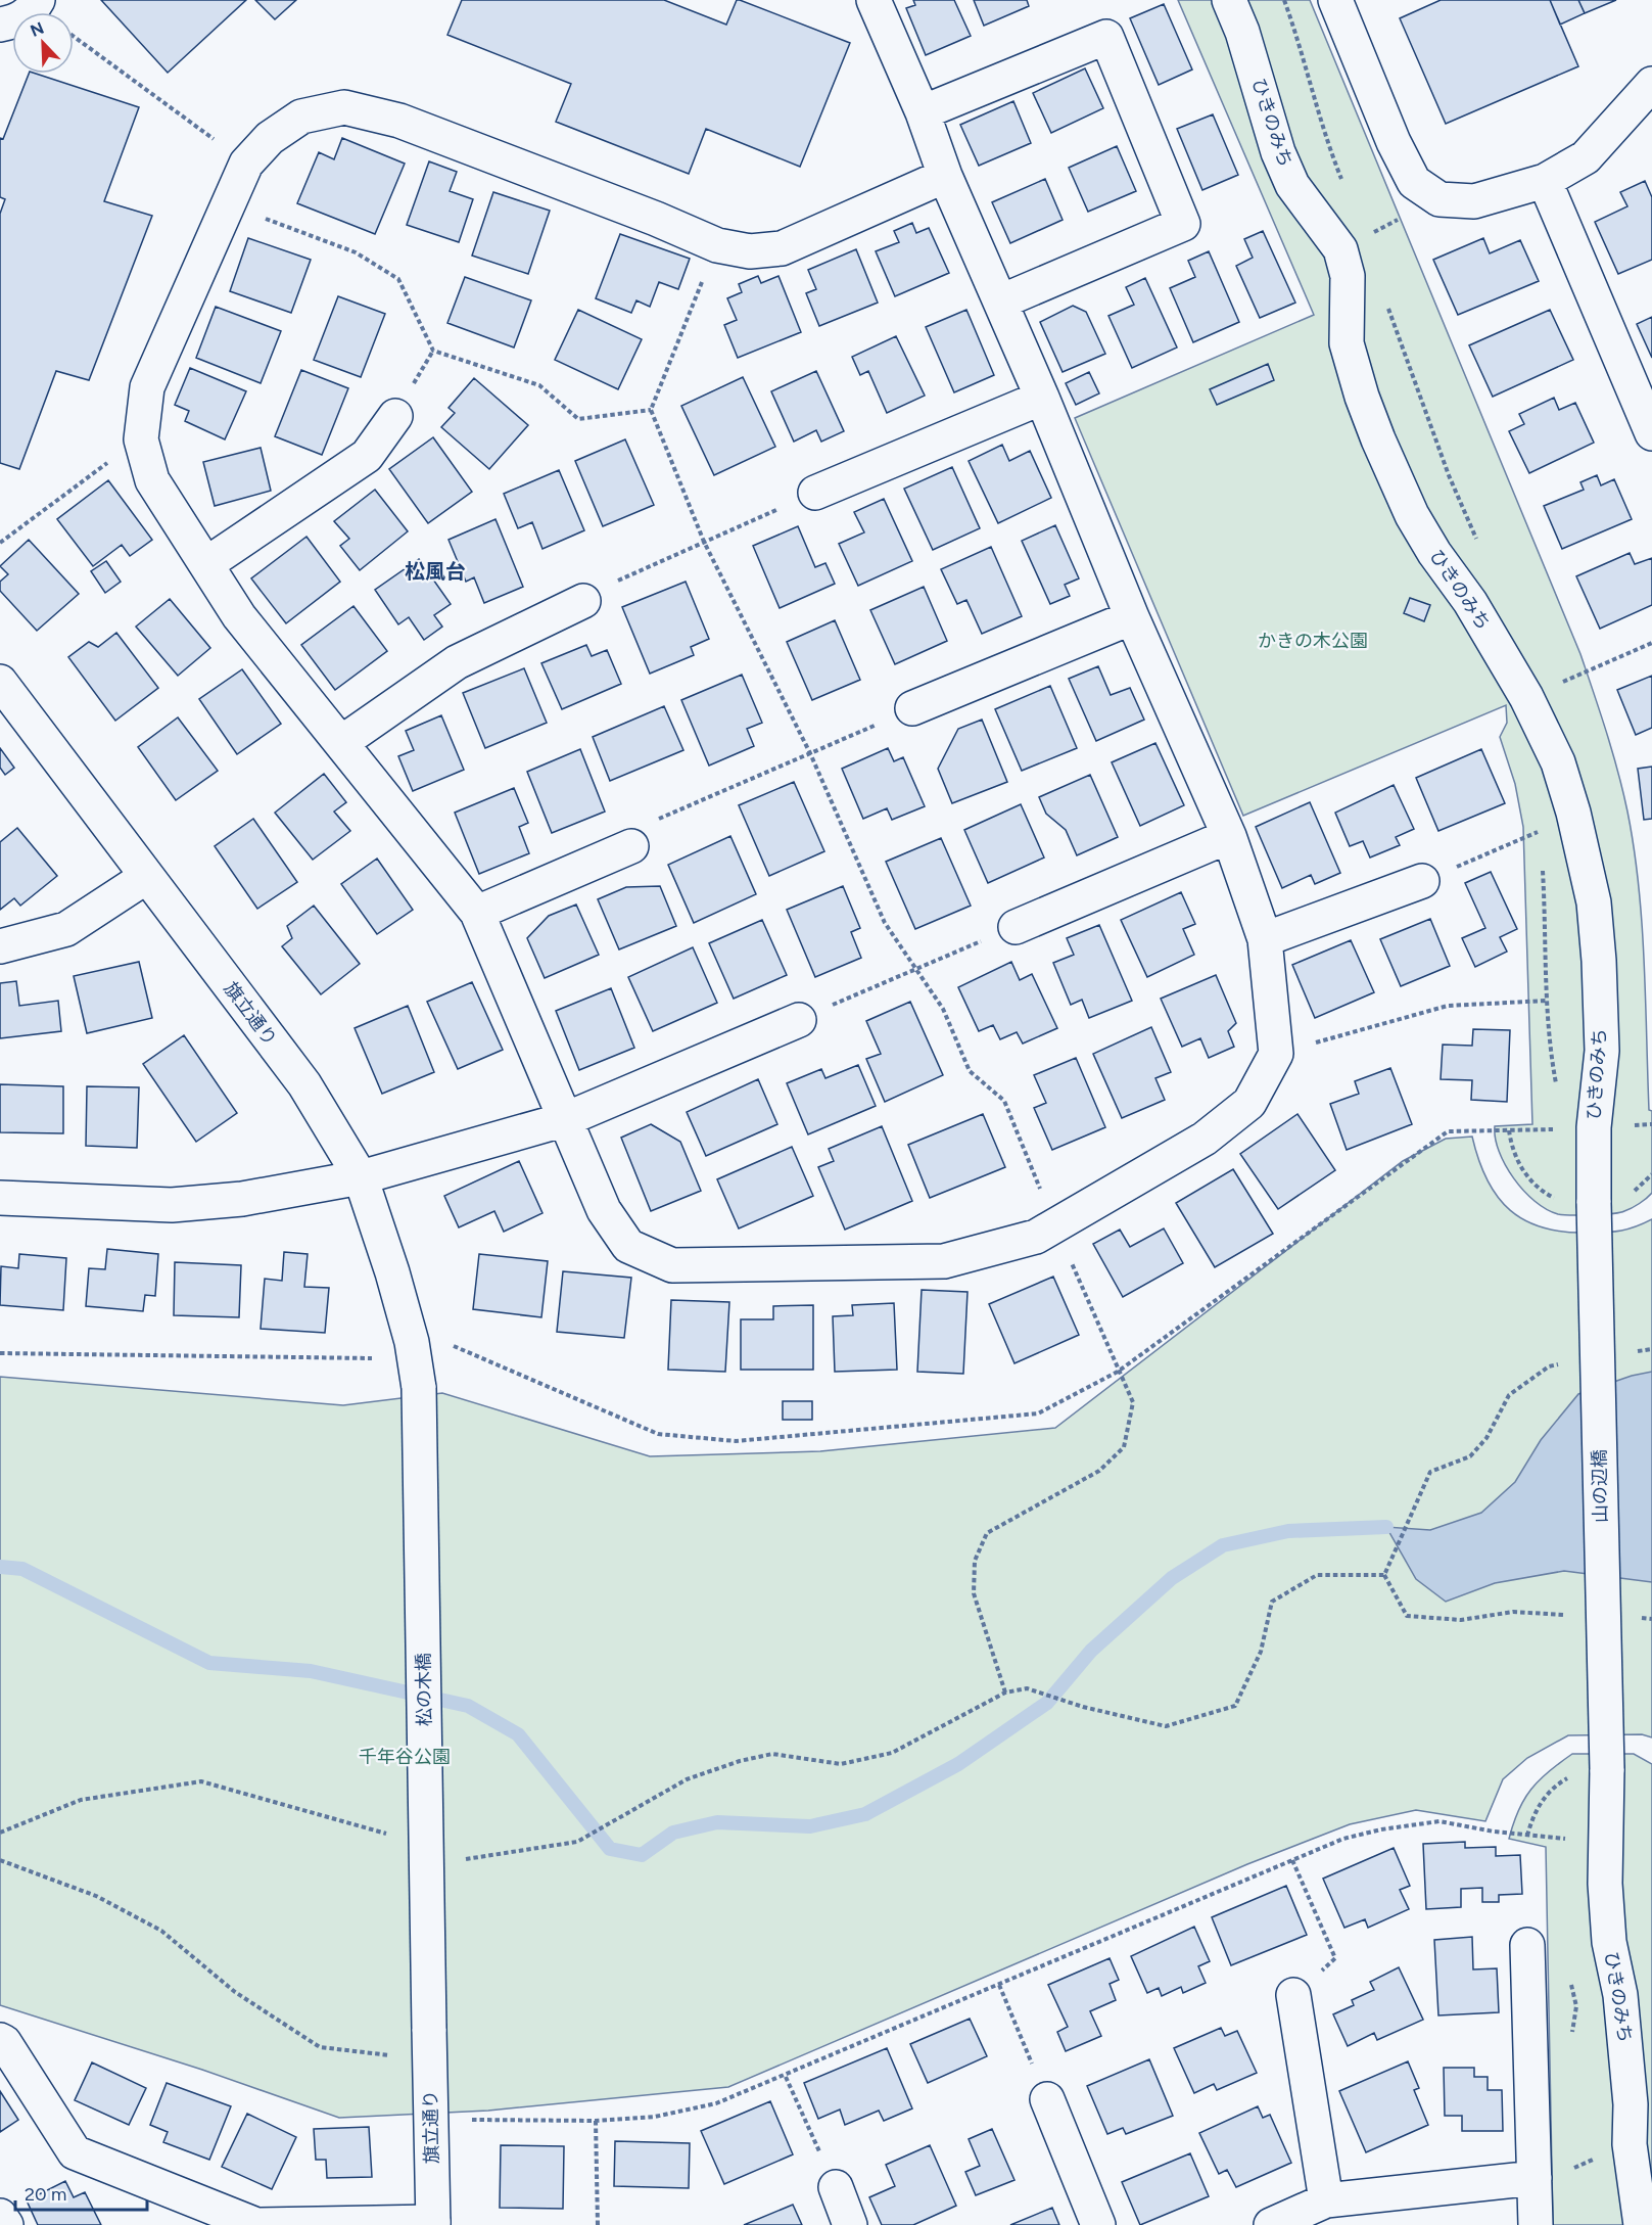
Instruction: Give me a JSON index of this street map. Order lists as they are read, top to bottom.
{
  "streets": {
    "street": [
      "ひきのみち",
      "旗立通り",
      "山の辺橋",
      "松の木橋"
    ]
  },
  "crossings": [
    ["ひきのみち", "山の辺橋"],
    ["旗立通り", "松の木橋"]
  ],
  "districts": ["松風台"],
  "parks": ["かきの木公園", "千年谷公園"],
  "scale_bar": "20 m",
  "north": "top left"
}
